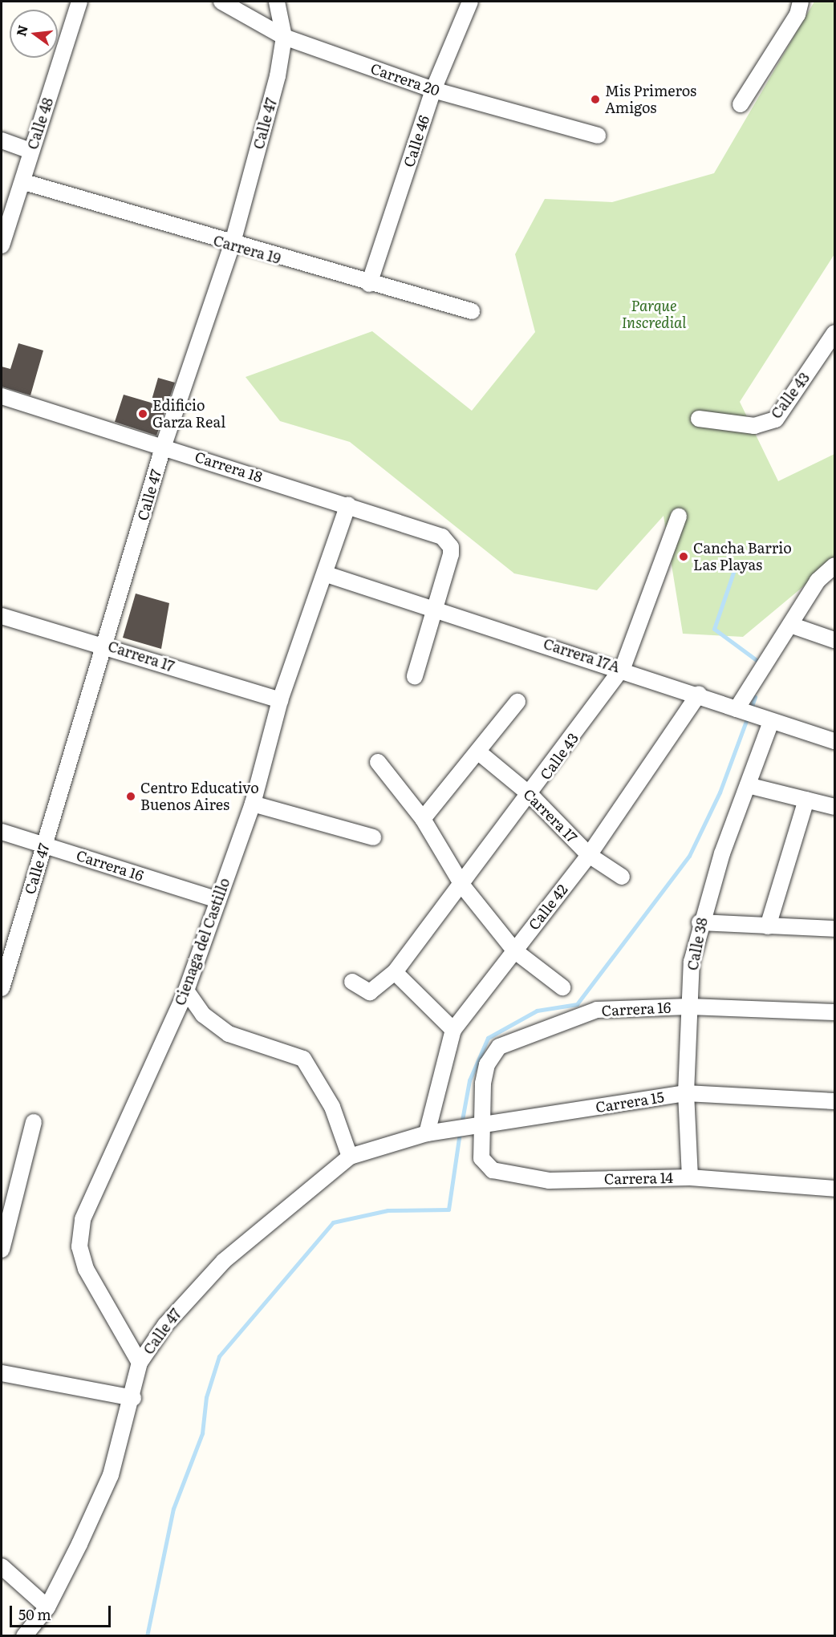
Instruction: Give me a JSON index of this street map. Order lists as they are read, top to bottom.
{
  "streets": {
    "street": [
      "Carrera 20",
      "Calle 48",
      "Calle 47",
      "Calle 46",
      "Carrera 19",
      "Calle 43",
      "Carrera 18",
      "Carrera 17A",
      "Carrera 17",
      "Carrera 16",
      "Calle 42",
      "Cienaga del Castillo",
      "Calle 38",
      "Carrera 15",
      "Carrera 14"
    ]
  },
  "crossings": [
    ["Carrera 20", "Calle 47"],
    ["Carrera 20", "Calle 46"],
    ["Calle 48", "Carrera 19"],
    ["Calle 47", "Carrera 19"],
    ["Calle 47", "Carrera 18"],
    ["Calle 47", "Carrera 17"],
    ["Calle 47", "Carrera 16"],
    ["Calle 47", "Calle 42"],
    ["Calle 47", "Cienaga del Castillo"],
    ["Calle 47", "Carrera 15"],
    ["Calle 46", "Carrera 19"],
    ["Calle 43", "Carrera 17A"],
    ["Calle 43", "Carrera 17"],
    ["Carrera 18", "Carrera 17A"],
    ["Carrera 18", "Cienaga del Castillo"],
    ["Carrera 17A", "Calle 42"],
    ["Carrera 17A", "Cienaga del Castillo"],
    ["Carrera 17A", "Calle 38"],
    ["Carrera 17", "Calle 42"],
    ["Carrera 17", "Cienaga del Castillo"],
    ["Carrera 16", "Cienaga del Castillo"],
    ["Carrera 16", "Calle 38"],
    ["Carrera 16", "Carrera 15"],
    ["Carrera 16", "Carrera 14"],
    ["Calle 42", "Carrera 15"],
    ["Calle 38", "Carrera 15"],
    ["Calle 38", "Carrera 14"],
    ["Carrera 15", "Carrera 14"]
  ],
  "parks": ["Parque Inscredial"],
  "places": [
    "Mis Primeros Amigos",
    "Edificio Garza Real",
    "Cancha Barrio Las Playas",
    "Centro Educativo Buenos Aires"
  ],
  "scale_bar": "50 m",
  "north": "left"
}
